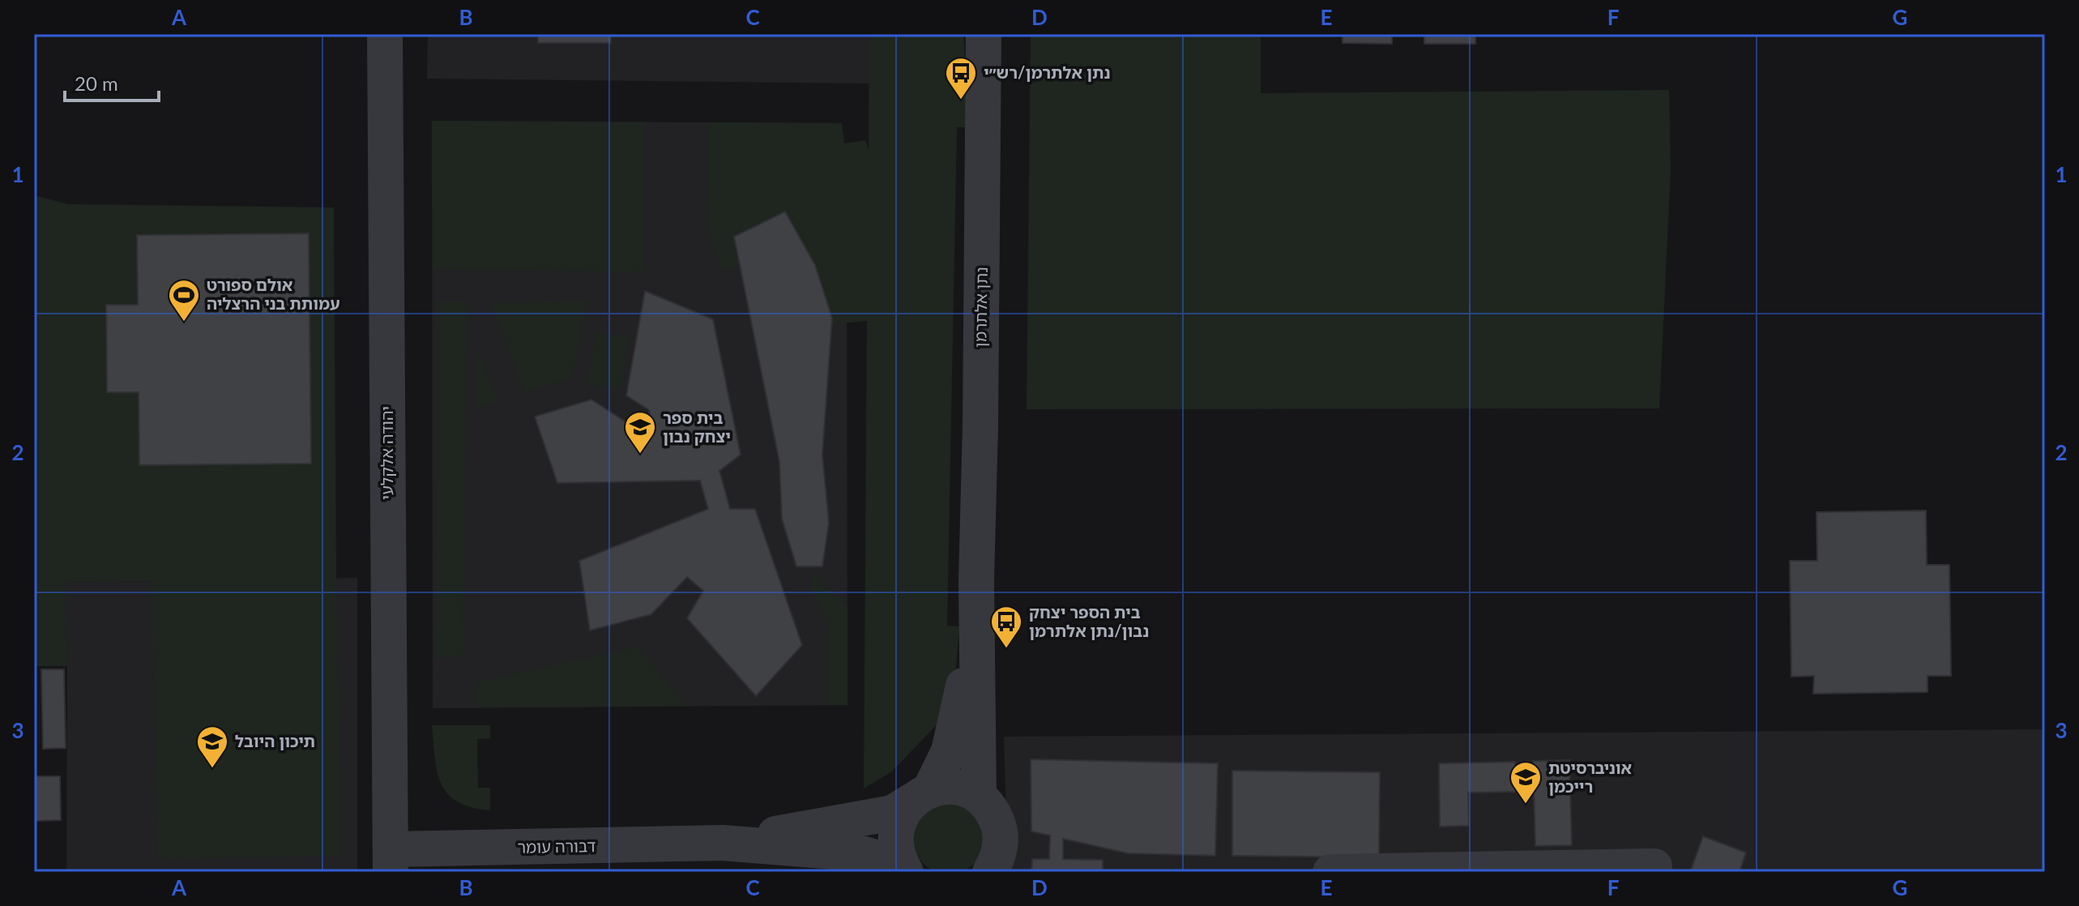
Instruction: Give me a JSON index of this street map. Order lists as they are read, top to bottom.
{
  "streets": {
    "street": ["נתן אלתרמן", "יהודה אלקלעי", "דבורה עומר"]
  },
  "crossings": [
    ["נתן אלתרמן", "דבורה עומר"],
    ["יהודה אלקלעי", "דבורה עומר"]
  ],
  "places": {
    "bus stop": ["נתן אלתרמן/רש״י", "בית הספר יצחק נבון/נתן אלתרמן"],
    "sports": ["אולם ספורט עמותת בני הרצליה"],
    "school or university": ["בית ספר יצחק נבון", "תיכון היובל", "אוניברסיטת רייכמן"]
  },
  "scale_bar": "20 m",
  "grid": {
    "columns": [
      "A",
      "B",
      "C",
      "D",
      "E",
      "F",
      "G"
    ],
    "rows": ["1", "2", "3"]
  }
}
